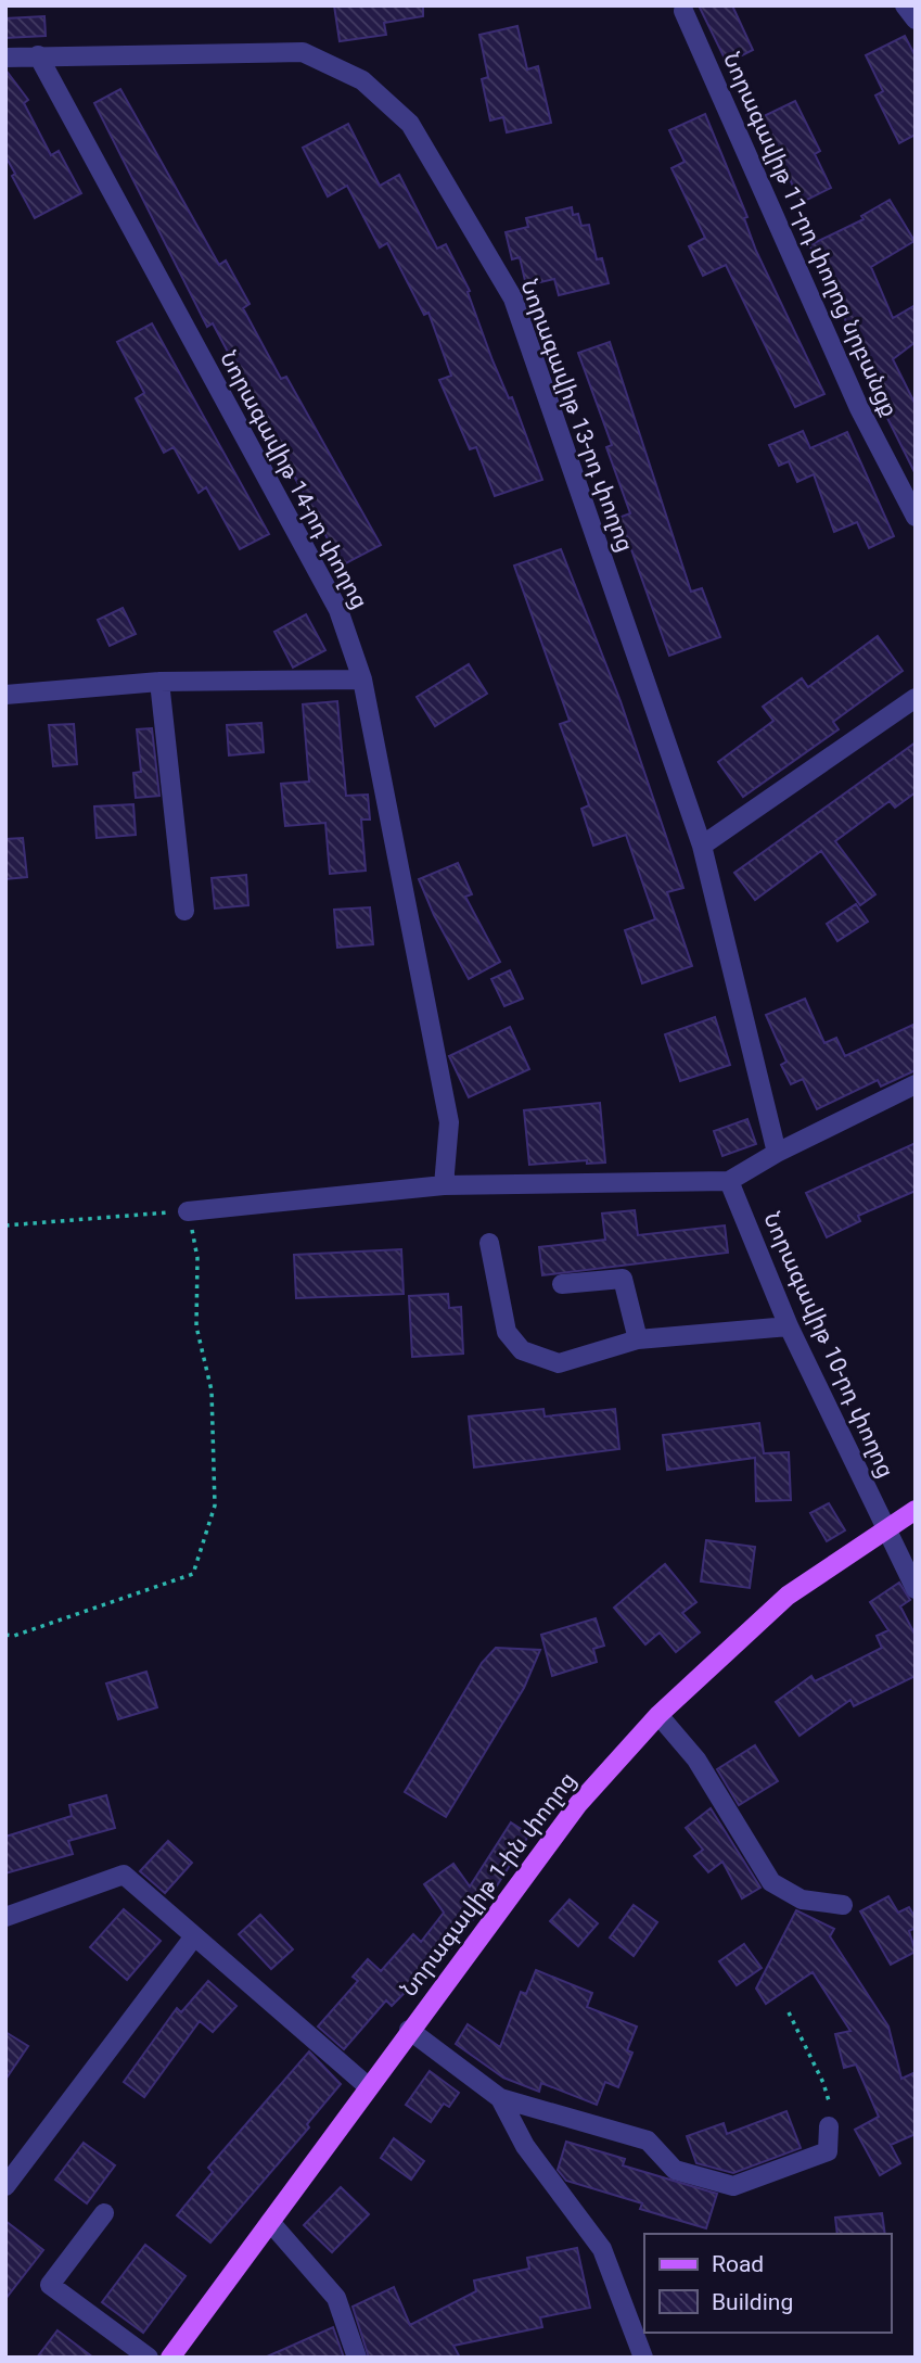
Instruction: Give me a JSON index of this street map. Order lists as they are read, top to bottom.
{
  "streets": {
    "main road": ["Նորագավիթ 1-ին փողոց"],
    "street": [
      "Նորագավիթ 11-րդ փողոց նրբանցք",
      "Նորագավիթ 13-րդ փողոց",
      "Նորագավիթ 14-րդ փողոց",
      "Նորագավիթ 10-րդ փողոց"
    ]
  },
  "crossings": [
    ["Նորագավիթ 13-րդ փողոց", "Նորագավիթ 14-րդ փողոց"],
    ["Նորագավիթ 10-րդ փողոց", "Նորագավիթ 1-ին փողոց"]
  ],
  "legend": ["Road", "Building"]
}
